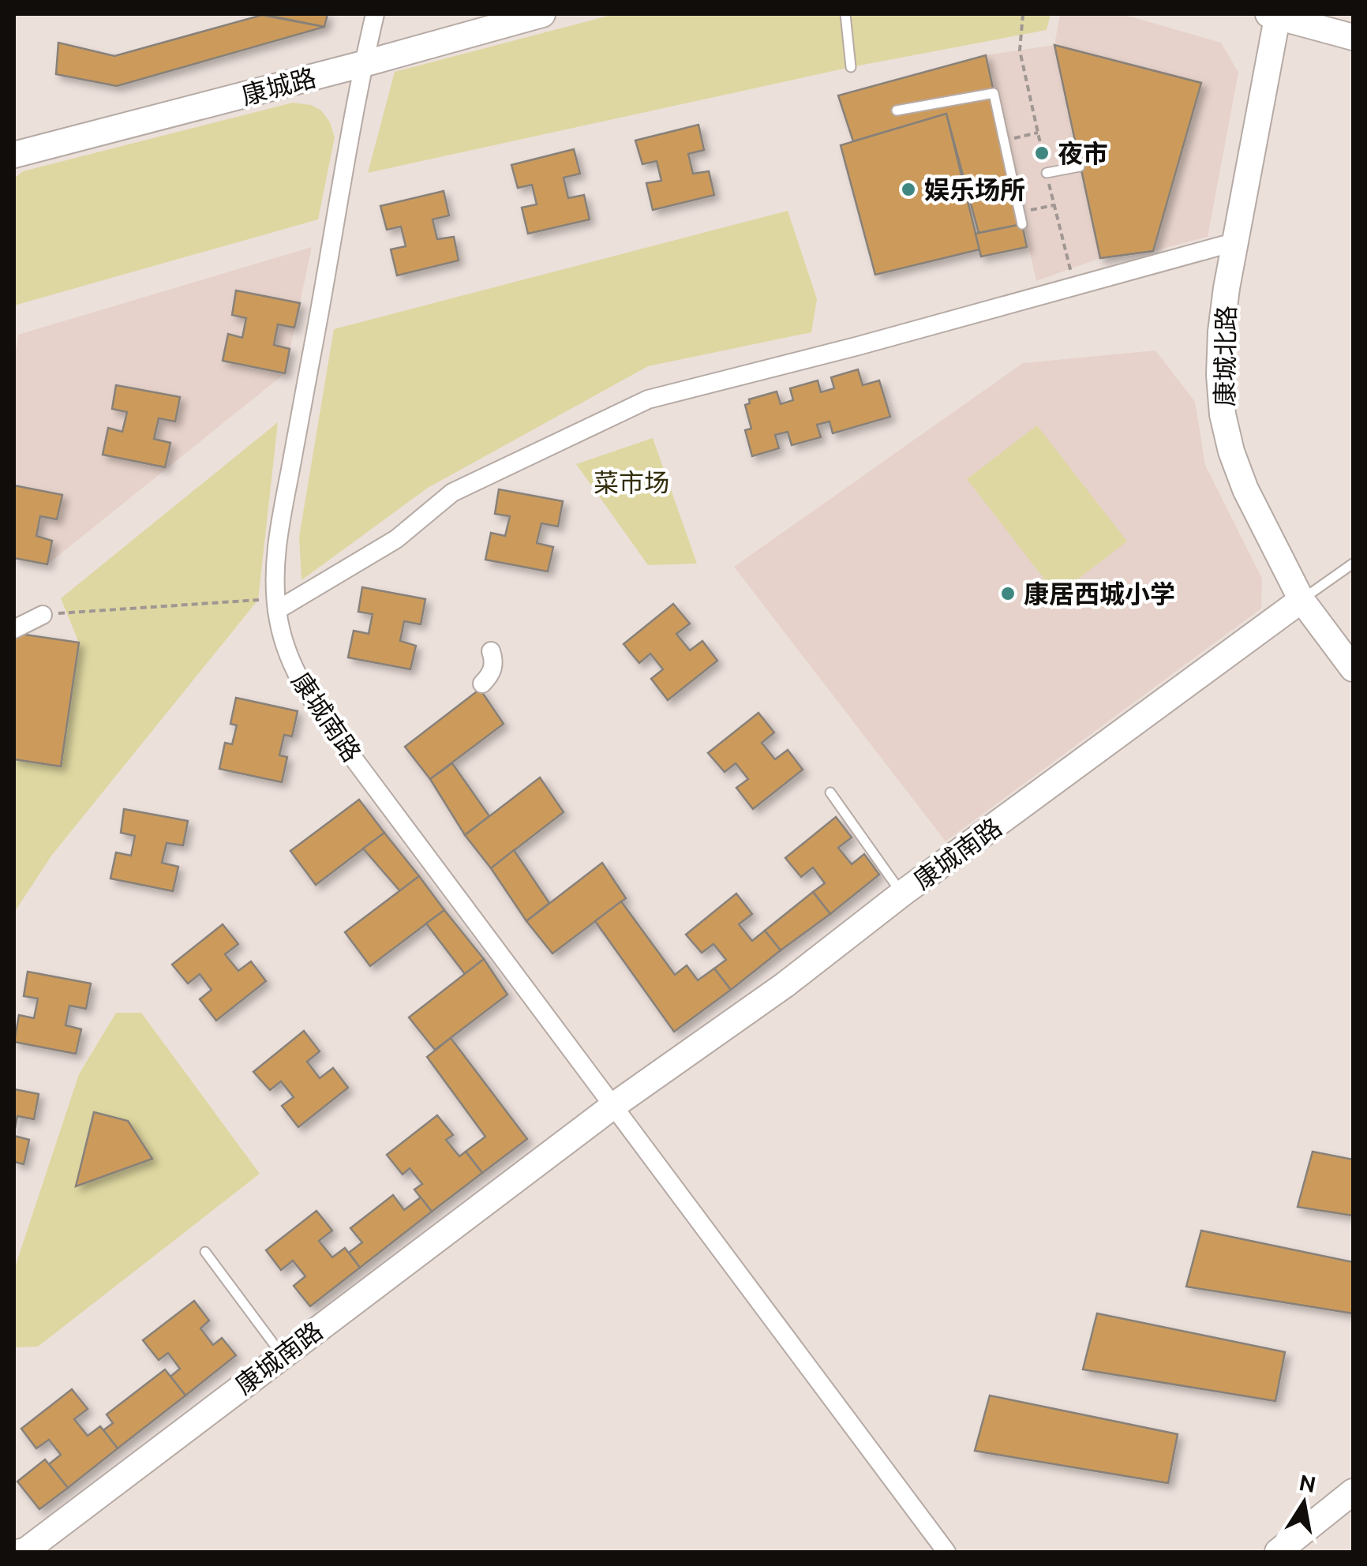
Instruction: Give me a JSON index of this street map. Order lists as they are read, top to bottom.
{
  "streets": {
    "street": ["康城路", "康城北路", "康城南路"]
  },
  "crossings": [
    ["康城路", "康城南路"],
    ["康城北路", "康城南路"]
  ],
  "parks": ["菜市场"],
  "places": ["夜市", "娱乐场所", "康居西城小学"],
  "north": "top"
}
